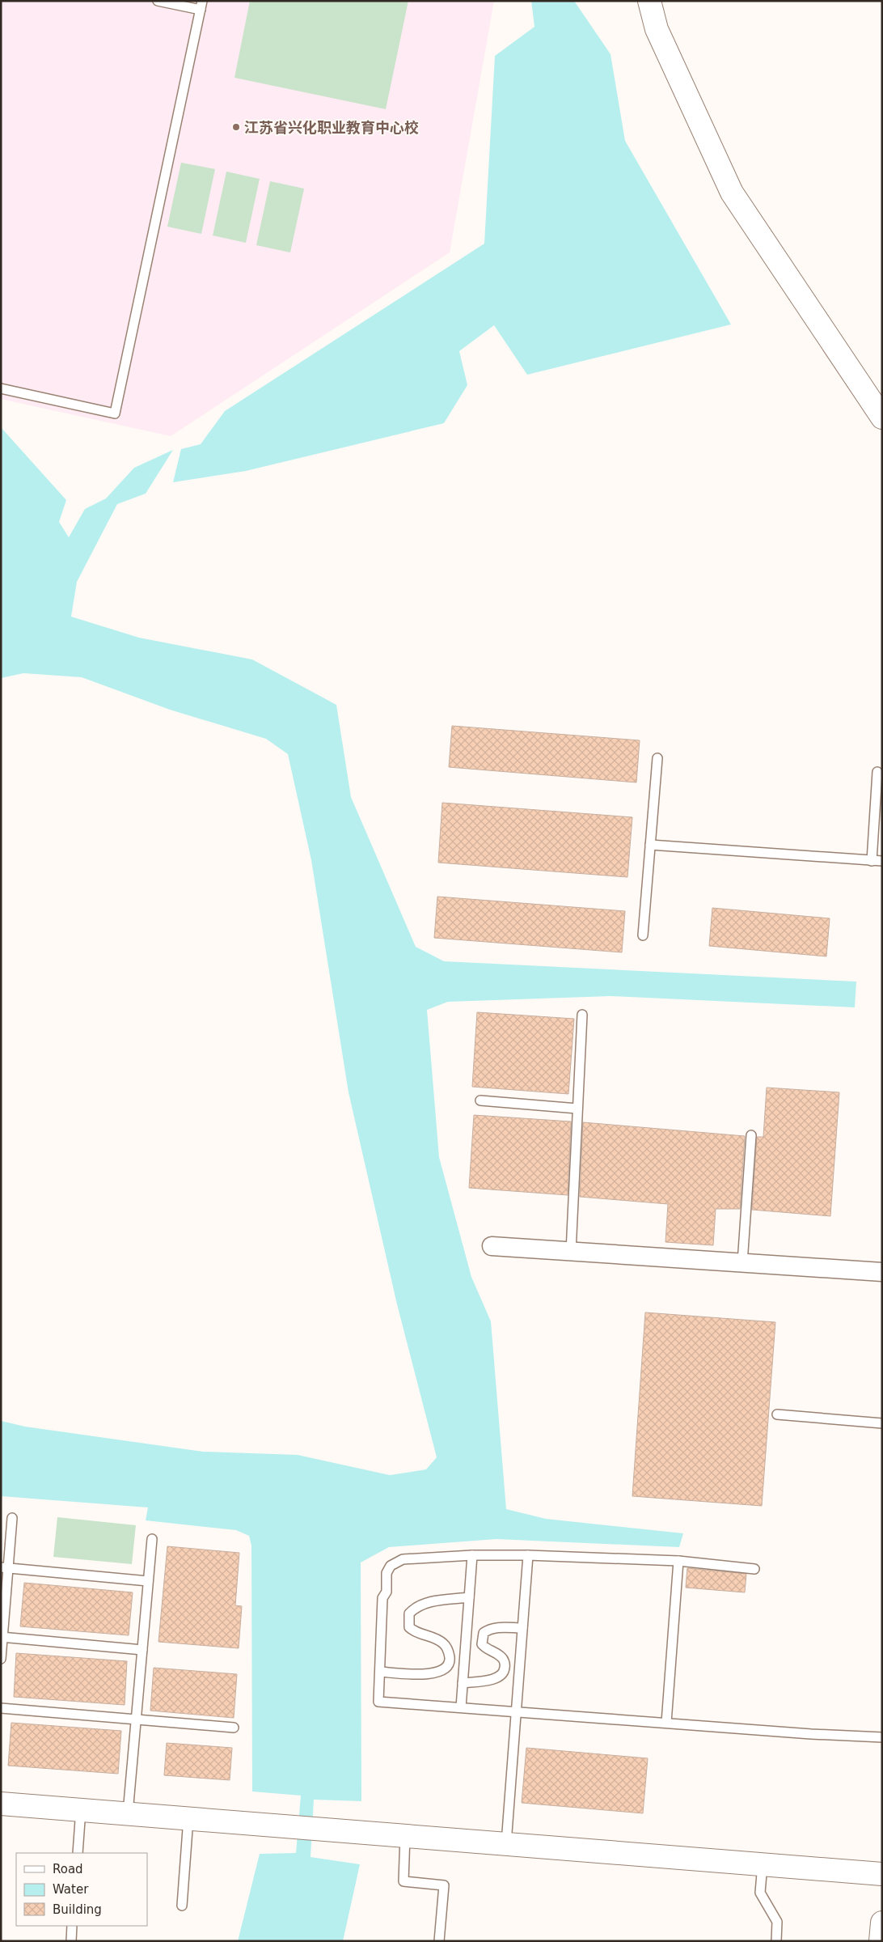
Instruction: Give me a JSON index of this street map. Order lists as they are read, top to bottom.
{
  "places": ["江苏省兴化职业教育中心校"],
  "legend": ["Road", "Water", "Building"]
}
